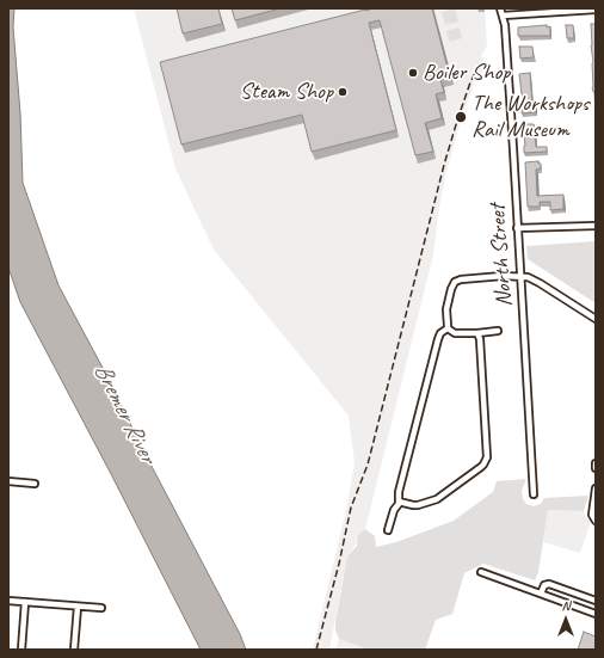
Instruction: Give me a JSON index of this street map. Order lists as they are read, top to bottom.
{
  "streets": {
    "street": ["North Street"]
  },
  "water": ["Bremer River"],
  "places": ["Boiler Shop", "Steam Shop", "The Workshops Rail Museum"],
  "north": "top"
}
